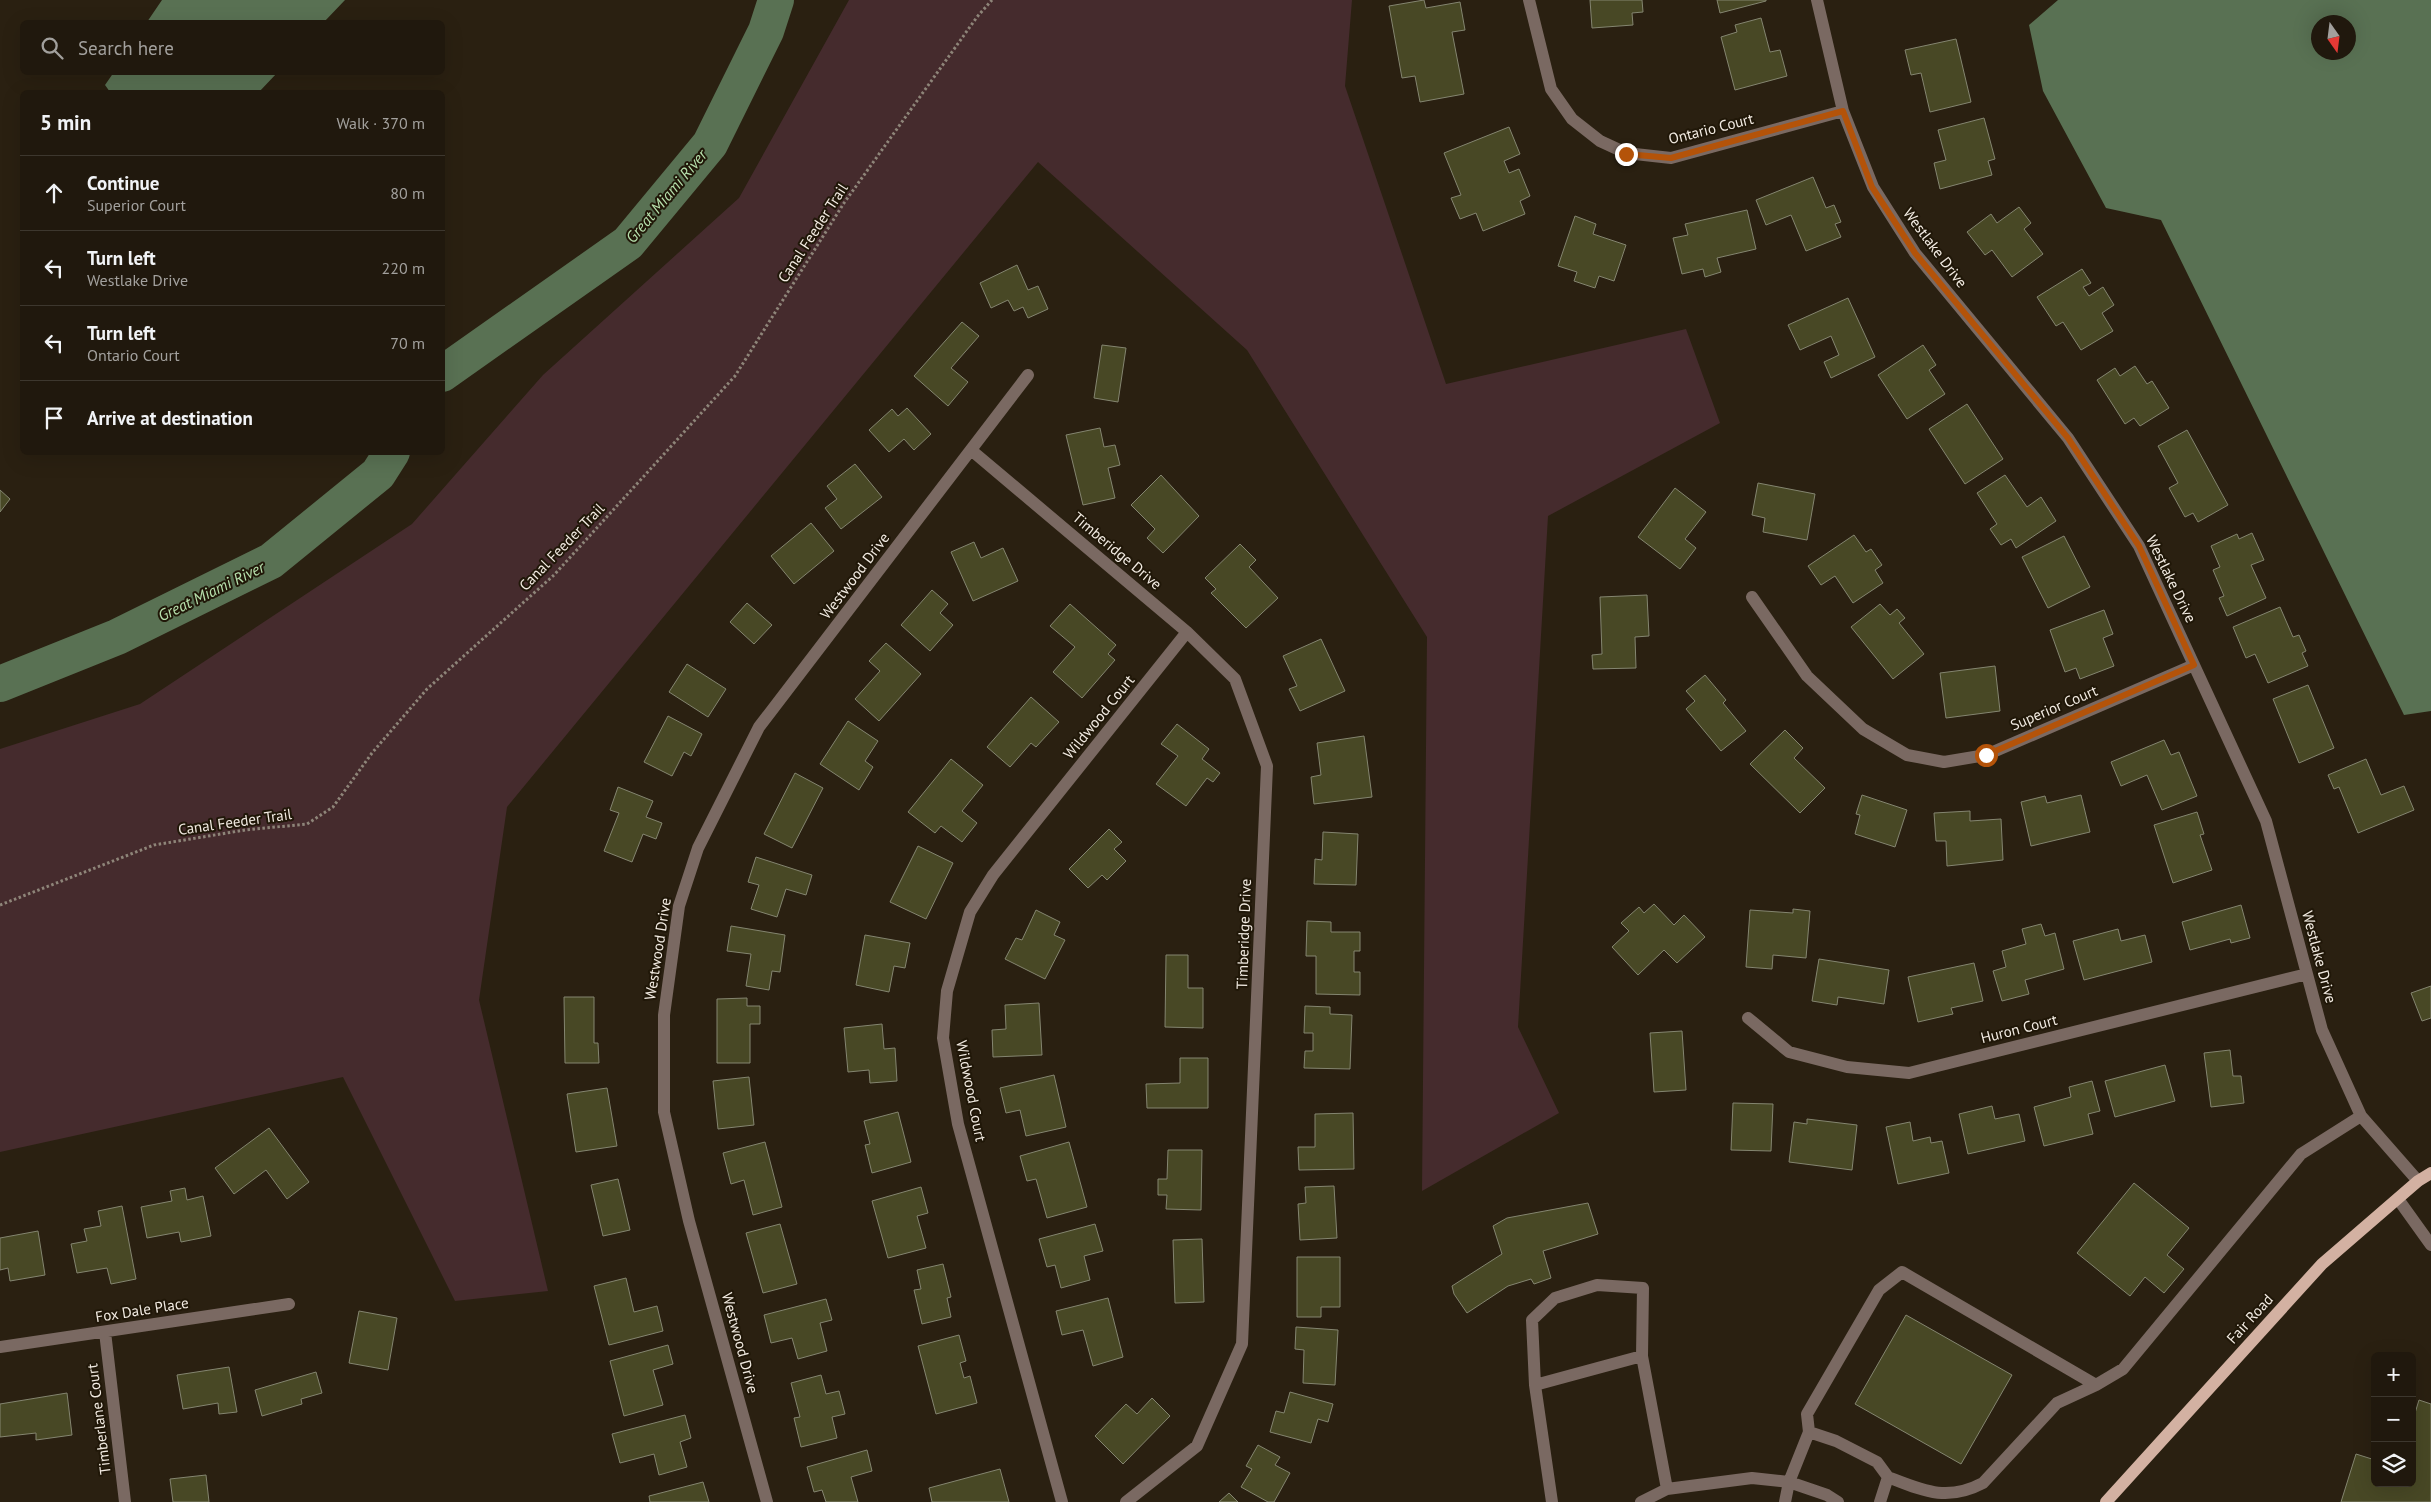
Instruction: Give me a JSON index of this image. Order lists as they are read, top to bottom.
{
  "streets": {
    "main road": ["Fair Road"],
    "street": [
      "Ontario Court",
      "Westlake Drive",
      "Timberidge Drive",
      "Westwood Drive",
      "Superior Court",
      "Wildwood Court",
      "Huron Court",
      "Fox Dale Place",
      "Timberlane Court"
    ],
    "path": ["Canal Feeder Trail"]
  },
  "crossings": [
    ["Ontario Court", "Westlake Drive"],
    ["Westlake Drive", "Superior Court"],
    ["Westlake Drive", "Huron Court"],
    ["Westlake Drive", "Fair Road"],
    ["Timberidge Drive", "Westwood Drive"],
    ["Timberidge Drive", "Wildwood Court"],
    ["Fox Dale Place", "Timberlane Court"]
  ],
  "water": ["Great Miami River"],
  "north": "bottom",
  "page": {
    "search": "Search here",
    "heading": ["5 min", "Walk · 370 m"],
    "list": [
      ["Continue", "Superior Court", "80 m"],
      ["Turn left", "Westlake Drive", "220 m"],
      ["Turn left", "Ontario Court", "70 m"],
      "Arrive at destination"
    ],
    "map_buttons": ["+", "−"]
  }
}
